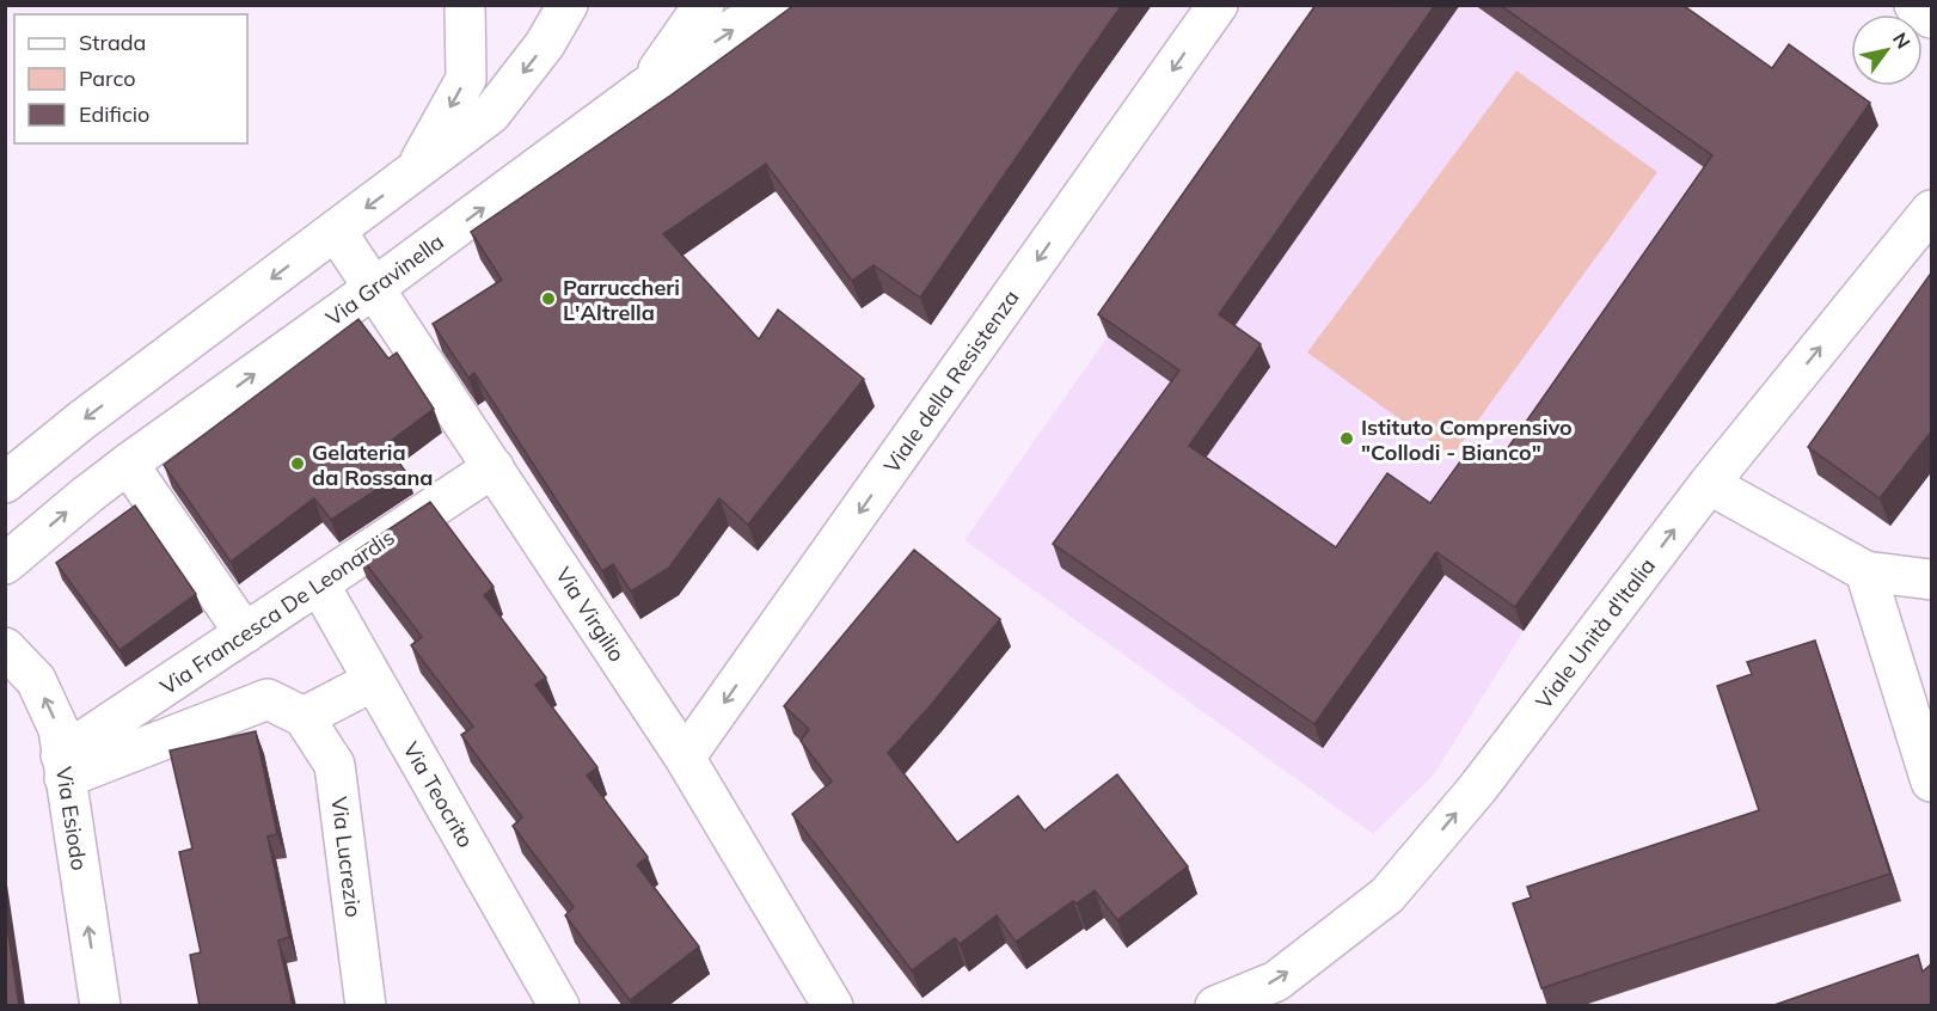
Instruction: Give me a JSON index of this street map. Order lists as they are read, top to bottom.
{
  "streets": {
    "street": [
      "Via Gravinella",
      "Viale della Resistenza",
      "Via Francesca De Leonardis",
      "Via Virgilio",
      "Viale Unità d'Italia",
      "Via Teocrito",
      "Via Esiodo",
      "Via Lucrezio"
    ]
  },
  "crossings": [
    ["Via Gravinella", "Via Virgilio"],
    ["Viale della Resistenza", "Via Virgilio"],
    ["Via Francesca De Leonardis", "Via Virgilio"],
    ["Via Francesca De Leonardis", "Via Teocrito"],
    ["Via Francesca De Leonardis", "Via Esiodo"]
  ],
  "one_way": ["Viale della Resistenza", "Viale Unità d'Italia"],
  "places": ["Parruccheri L'Altrella", "Istituto Comprensivo \"Collodi - Bianco\"", "Gelateria da Rossana"],
  "legend": ["Strada", "Parco", "Edificio"],
  "north": "top right"
}
